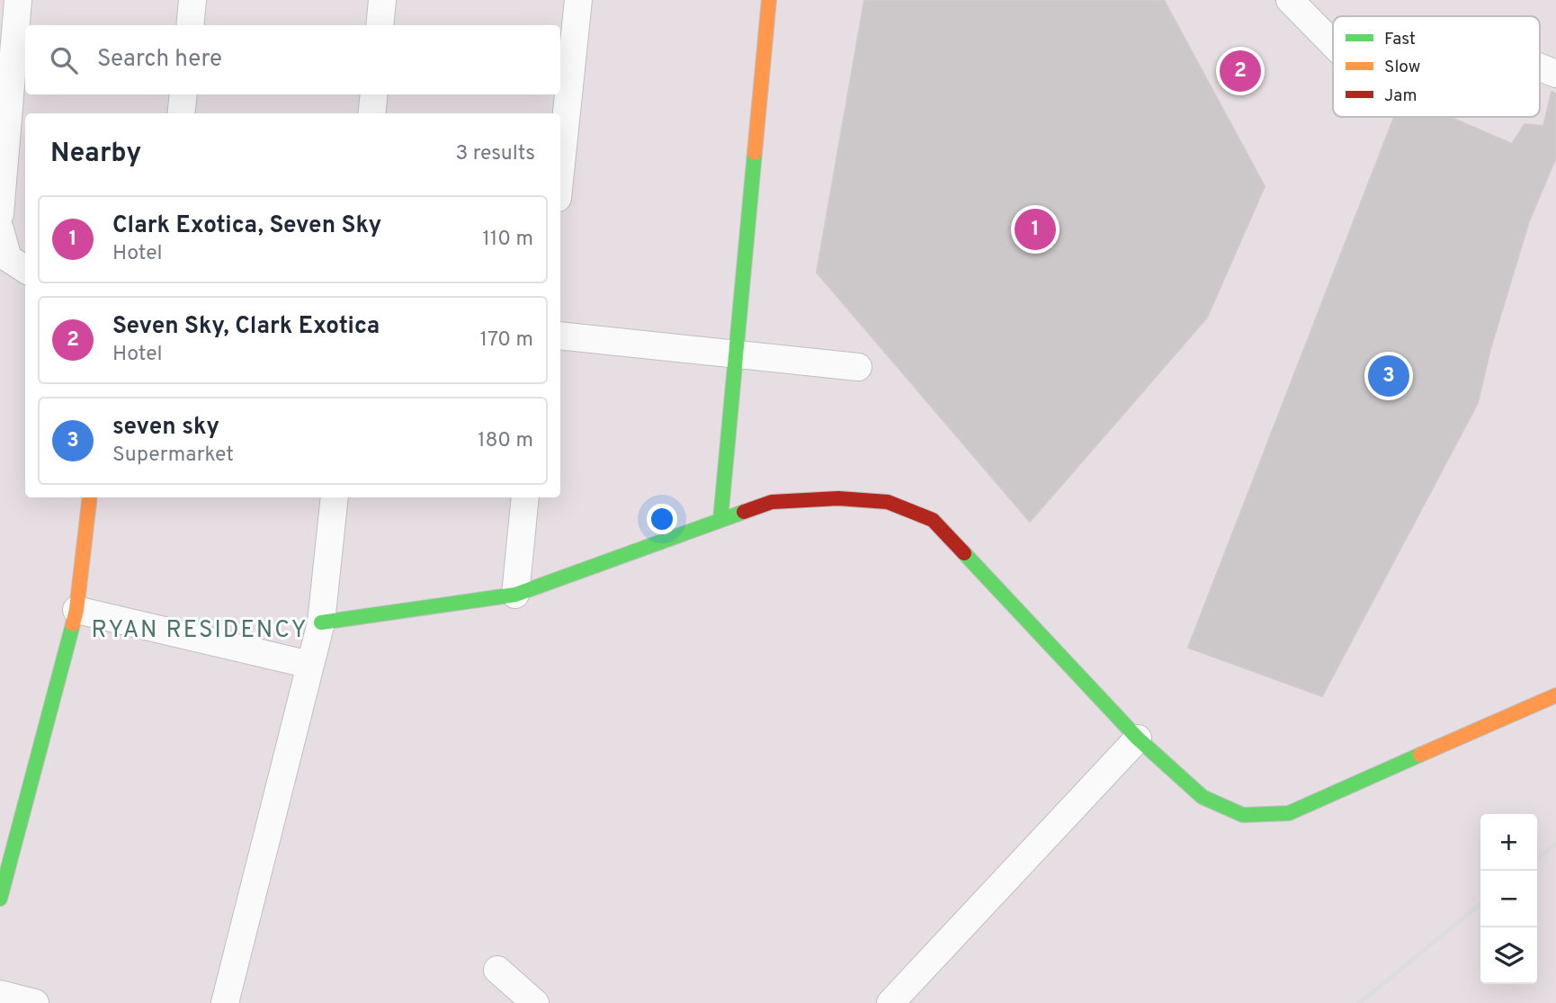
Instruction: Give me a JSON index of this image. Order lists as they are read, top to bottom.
{
  "districts": ["RYAN RESIDENCY"],
  "legend": ["Fast", "Slow", "Jam"],
  "page": {
    "search": "Search here",
    "pins": ["2", "1", "3"],
    "heading": ["Nearby", "3 results"],
    "list": [
      {
        "mark": "1",
        "name": "Clark Exotica, Seven Sky",
        "note": "Hotel",
        "value": "110 m"
      },
      {
        "mark": "2",
        "name": "Seven Sky, Clark Exotica",
        "note": "Hotel",
        "value": "170 m"
      },
      {
        "mark": "3",
        "name": "seven sky",
        "note": "Supermarket",
        "value": "180 m"
      }
    ],
    "map_buttons": ["+", "−"]
  }
}
